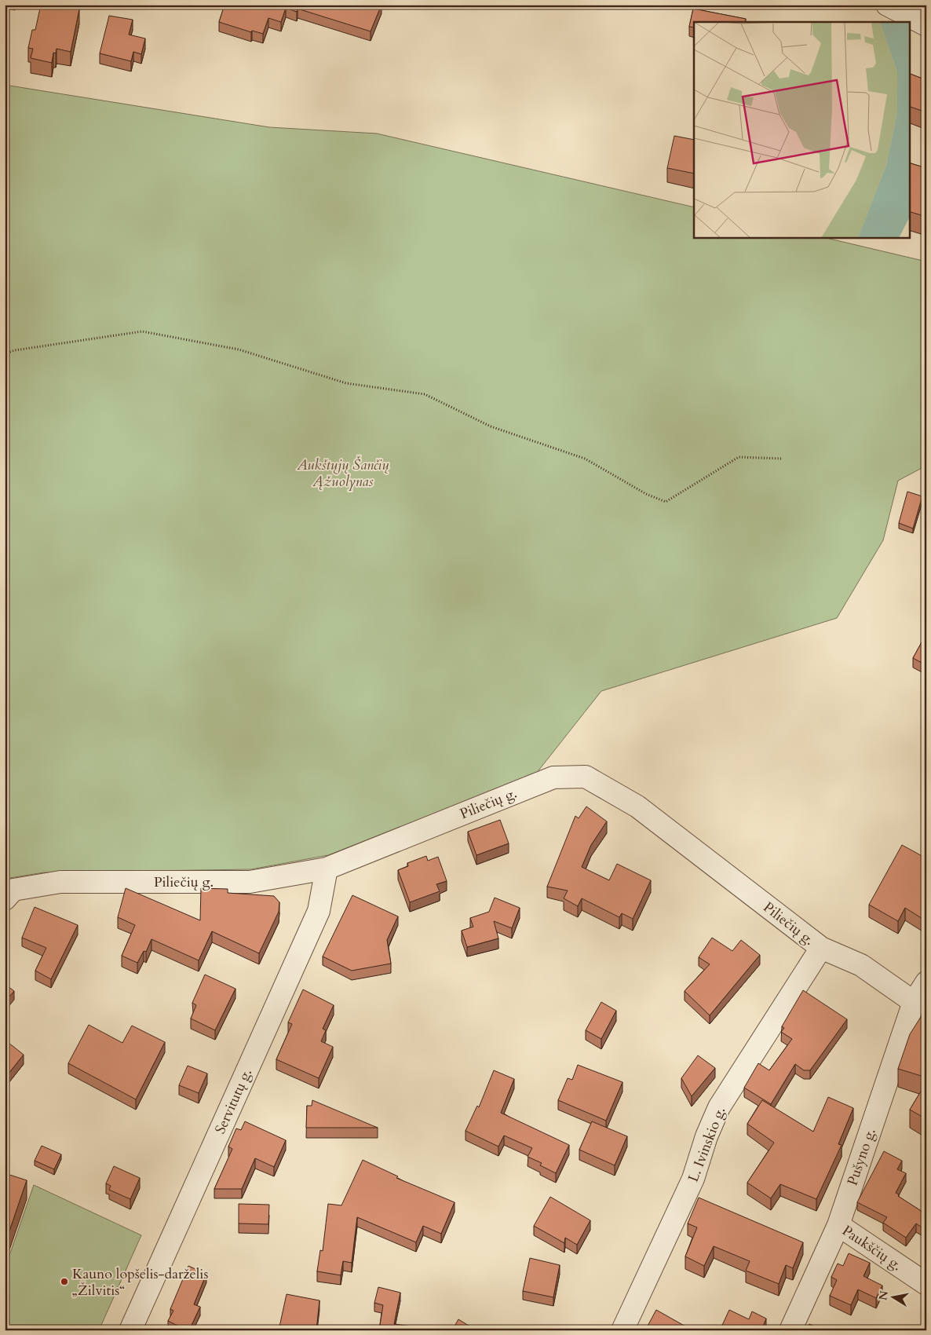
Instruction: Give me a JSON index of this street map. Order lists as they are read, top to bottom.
{
  "streets": {
    "street": [
      "Piliečių g.",
      "Servitutų g.",
      "L. Ivinskio g.",
      "Pušyno g.",
      "Paukščių g."
    ]
  },
  "crossings": [
    ["Piliečių g.", "Servitutų g."],
    ["Piliečių g.", "L. Ivinskio g."],
    ["Piliečių g.", "Pušyno g."],
    ["Pušyno g.", "Paukščių g."]
  ],
  "parks": ["Aukštųjų Šančių Ąžuolynas"],
  "places": ["Kauno lopšelis-darželis „Žilvitis“"],
  "north": "left"
}
